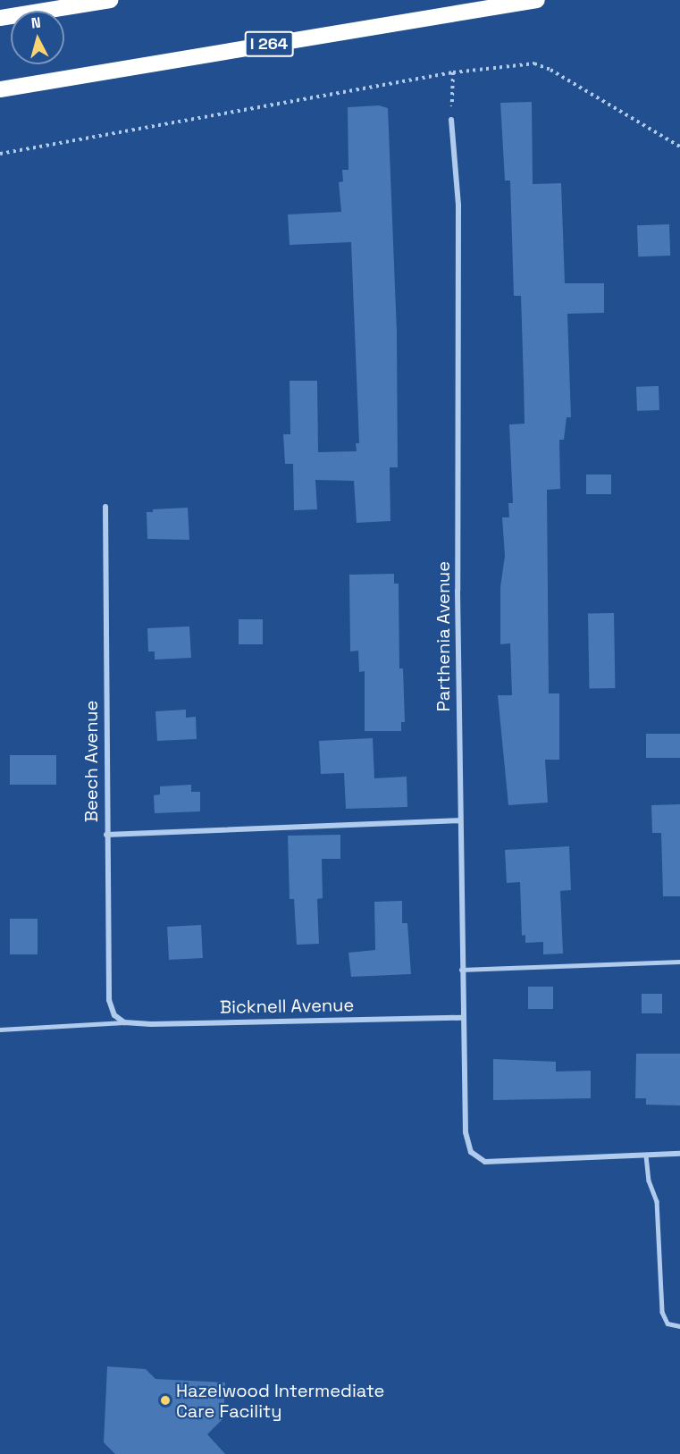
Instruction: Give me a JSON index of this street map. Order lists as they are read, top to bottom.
{
  "streets": {
    "highway": ["I 264"],
    "street": ["Parthenia Avenue", "Beech Avenue", "Bicknell Avenue"]
  },
  "crossings": [
    ["Parthenia Avenue", "Bicknell Avenue"],
    ["Beech Avenue", "Bicknell Avenue"]
  ],
  "places": ["Hazelwood Intermediate Care Facility"],
  "north": "top"
}
